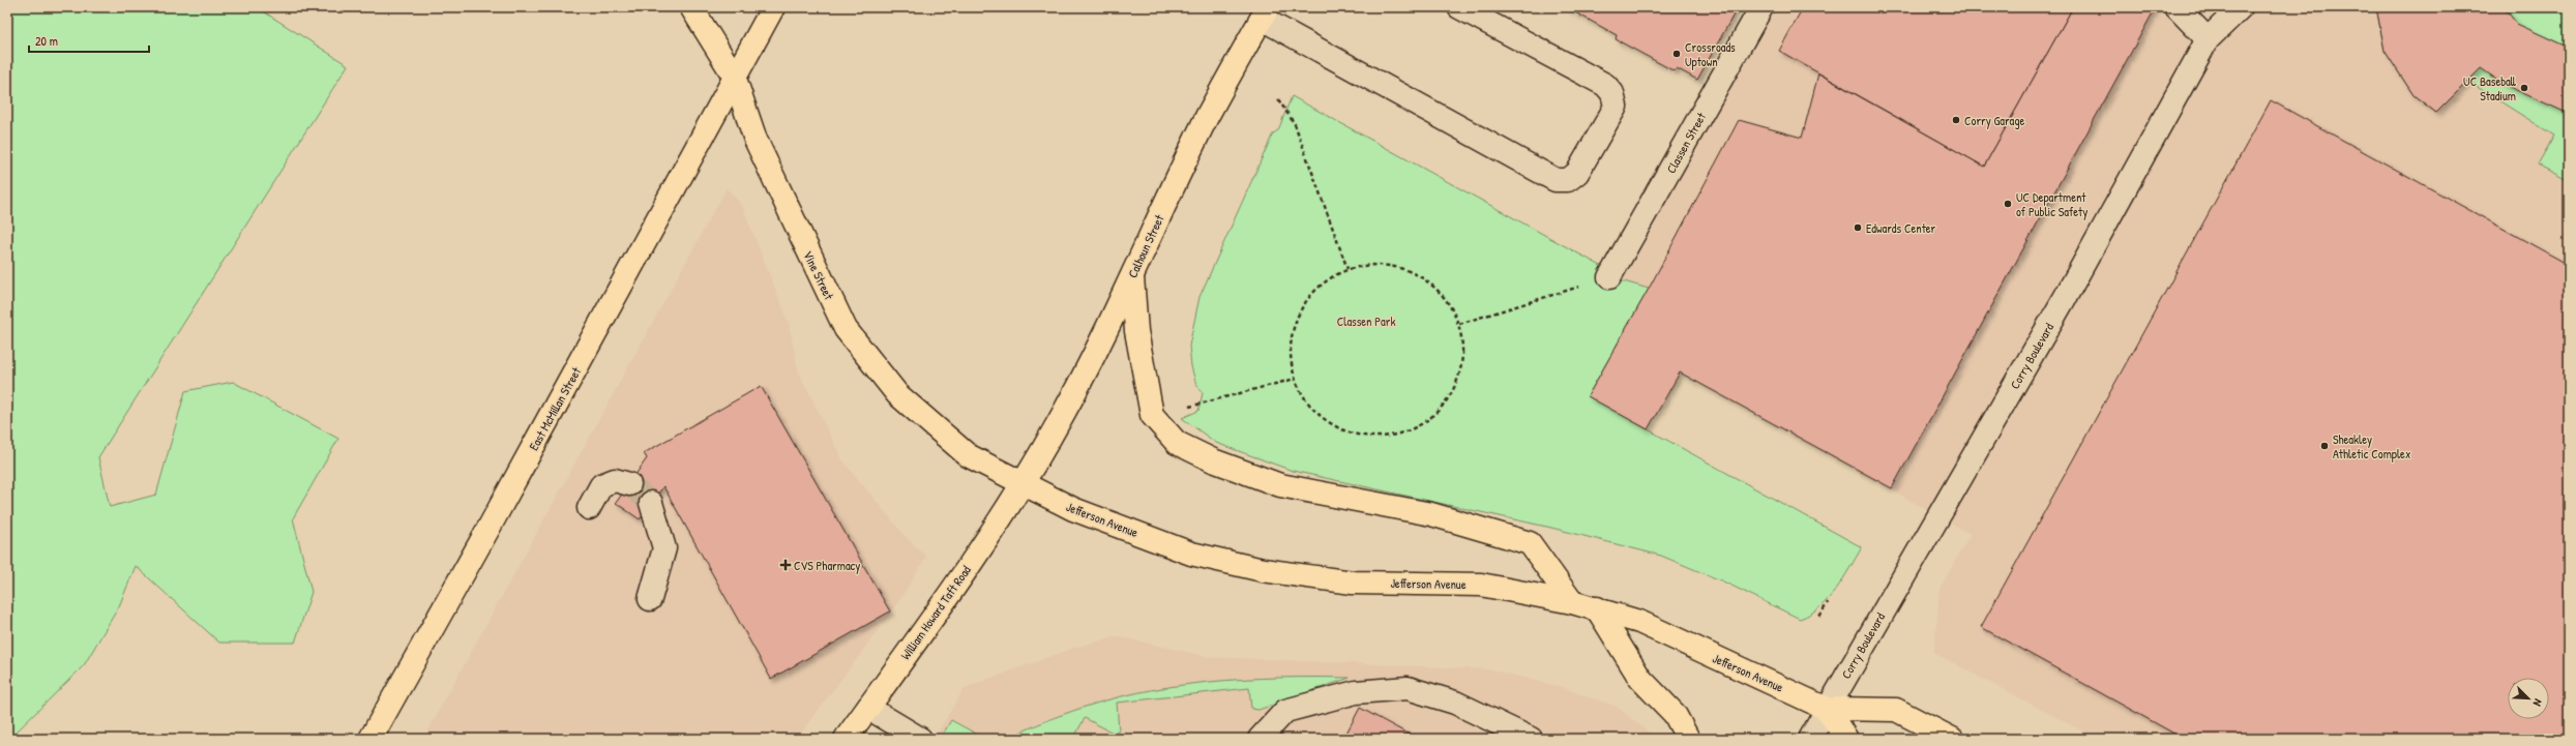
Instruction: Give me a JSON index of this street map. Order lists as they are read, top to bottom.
{
  "streets": {
    "main road": [
      "Calhoun Street",
      "Vine Street",
      "East McMillan Street",
      "Jefferson Avenue",
      "William Howard Taft Road"
    ],
    "street": ["Classen Street", "Corry Boulevard"]
  },
  "crossings": [
    ["Calhoun Street", "Vine Street"],
    ["Calhoun Street", "Jefferson Avenue"],
    ["Calhoun Street", "William Howard Taft Road"],
    ["Vine Street", "East McMillan Street"],
    ["Vine Street", "Jefferson Avenue"],
    ["Vine Street", "William Howard Taft Road"],
    ["Corry Boulevard", "Jefferson Avenue"],
    ["Jefferson Avenue", "William Howard Taft Road"]
  ],
  "parks": ["Classen Park"],
  "places": {
    "other": [
      "Crossroads Uptown",
      "UC Baseball Stadium",
      "Corry Garage",
      "UC Department of Public Safety",
      "Edwards Center",
      "Sheakley Athletic Complex"
    ],
    "health": ["CVS Pharmacy"]
  },
  "scale_bar": "20 m",
  "north": "bottom right"
}
